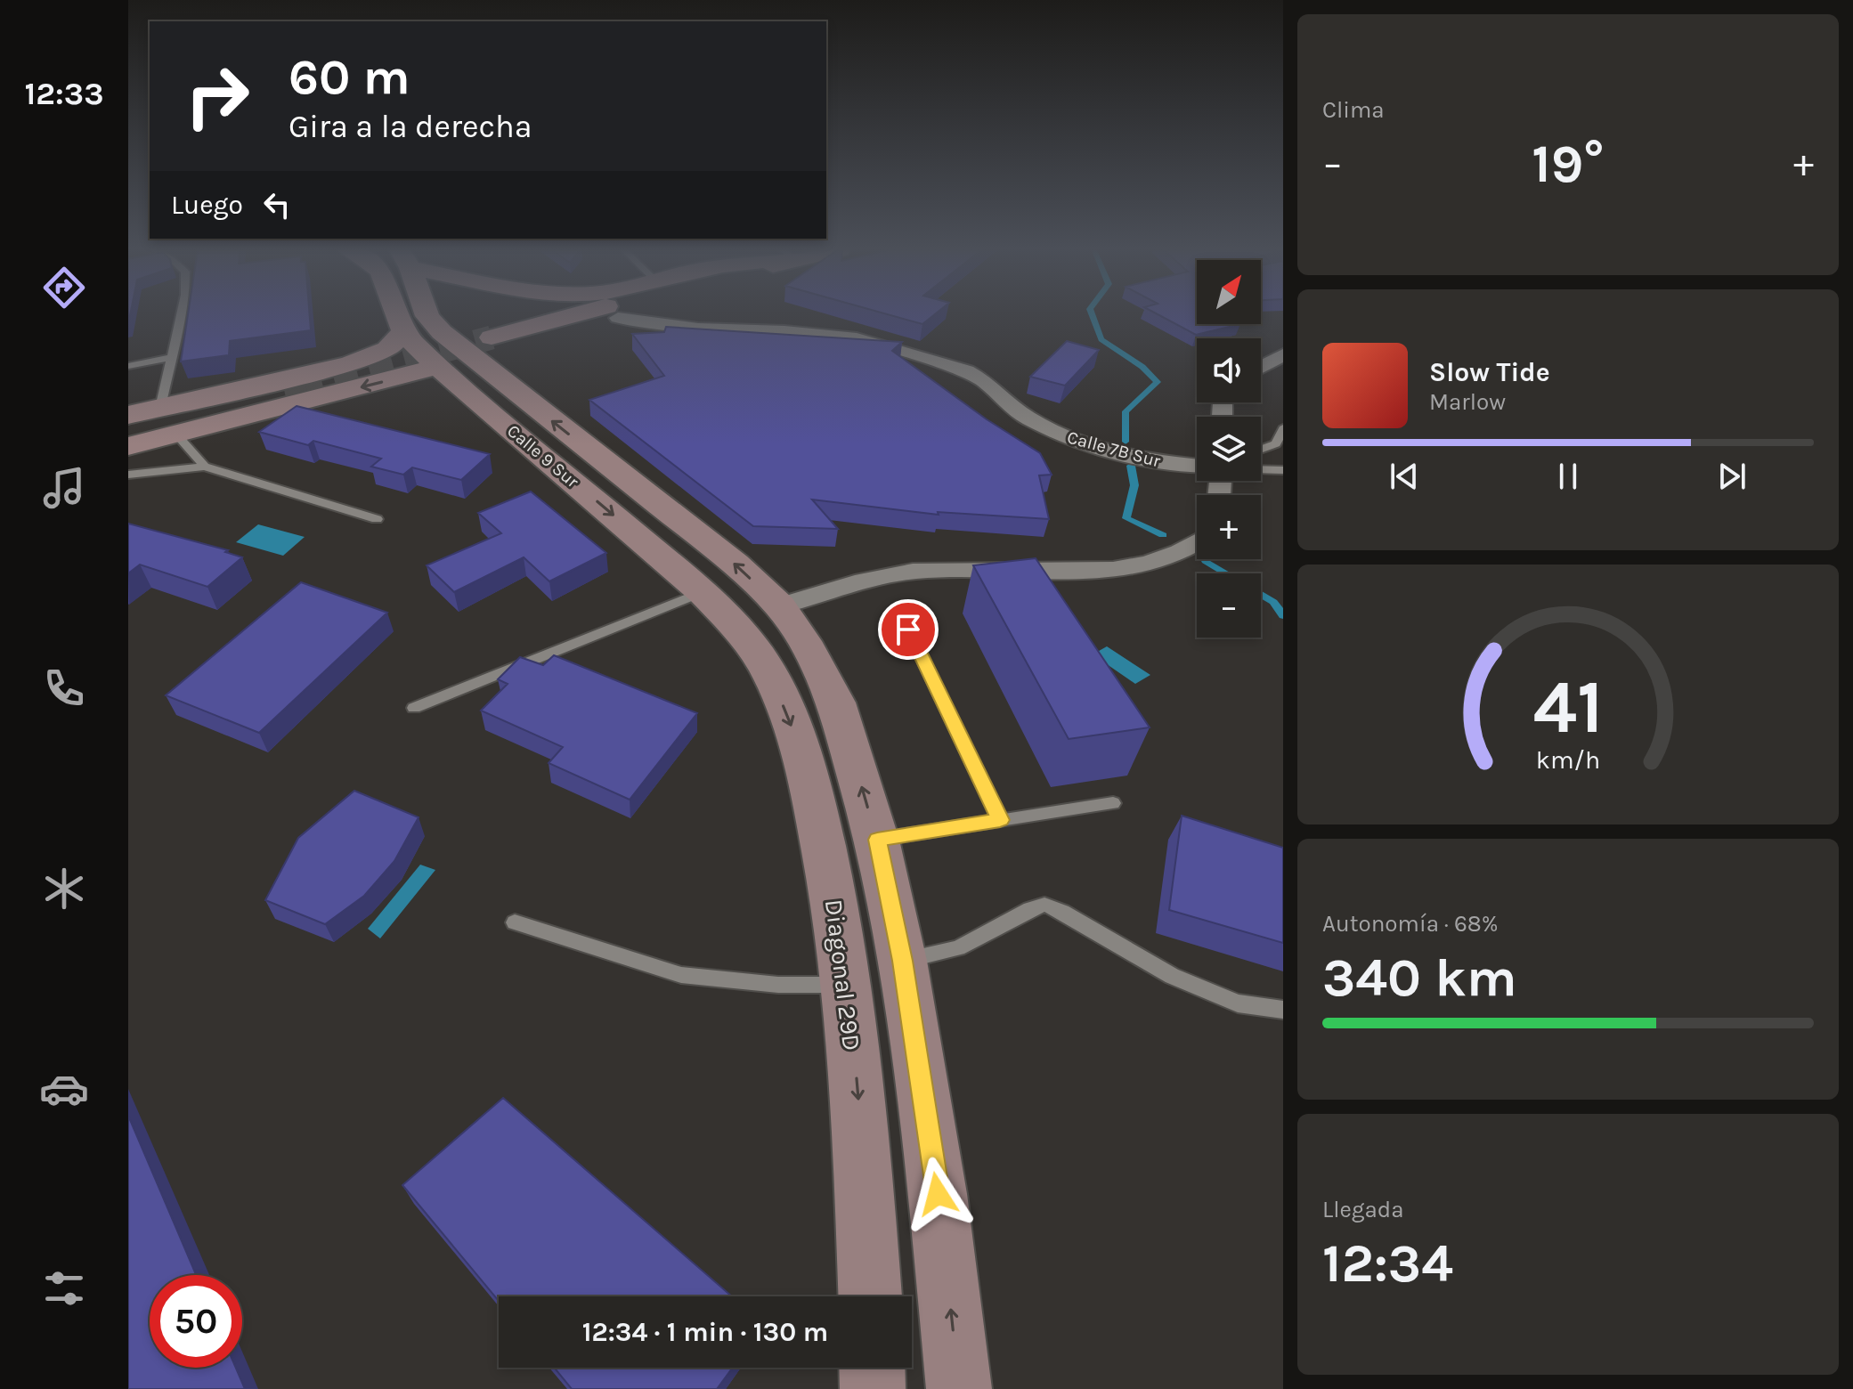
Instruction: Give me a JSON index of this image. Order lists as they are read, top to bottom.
{
  "streets": {
    "main road": ["Calle 9 Sur", "Diagonal 29D"],
    "street": ["Calle 7B Sur"]
  },
  "crossings": [
    ["Calle 9 Sur", "Diagonal 29D"]
  ],
  "north": "top right",
  "page": {
    "tabs": "12:33",
    "tile": [
      "Clima",
      ["Autonomía · 68%", "340 km"],
      ["Llegada", "12:34"]
    ],
    "turn": ["60 m", "Gira a la derecha"],
    "heat": ["−", "19°", "+"],
    "then": "Luego",
    "map_buttons": ["+", "−"],
    "song": ["Slow Tide", "Marlow"],
    "limit": "50",
    "trip": "12:34 · 1 min · 130 m",
    "gauge": ["41", "km/h"]
  }
}
